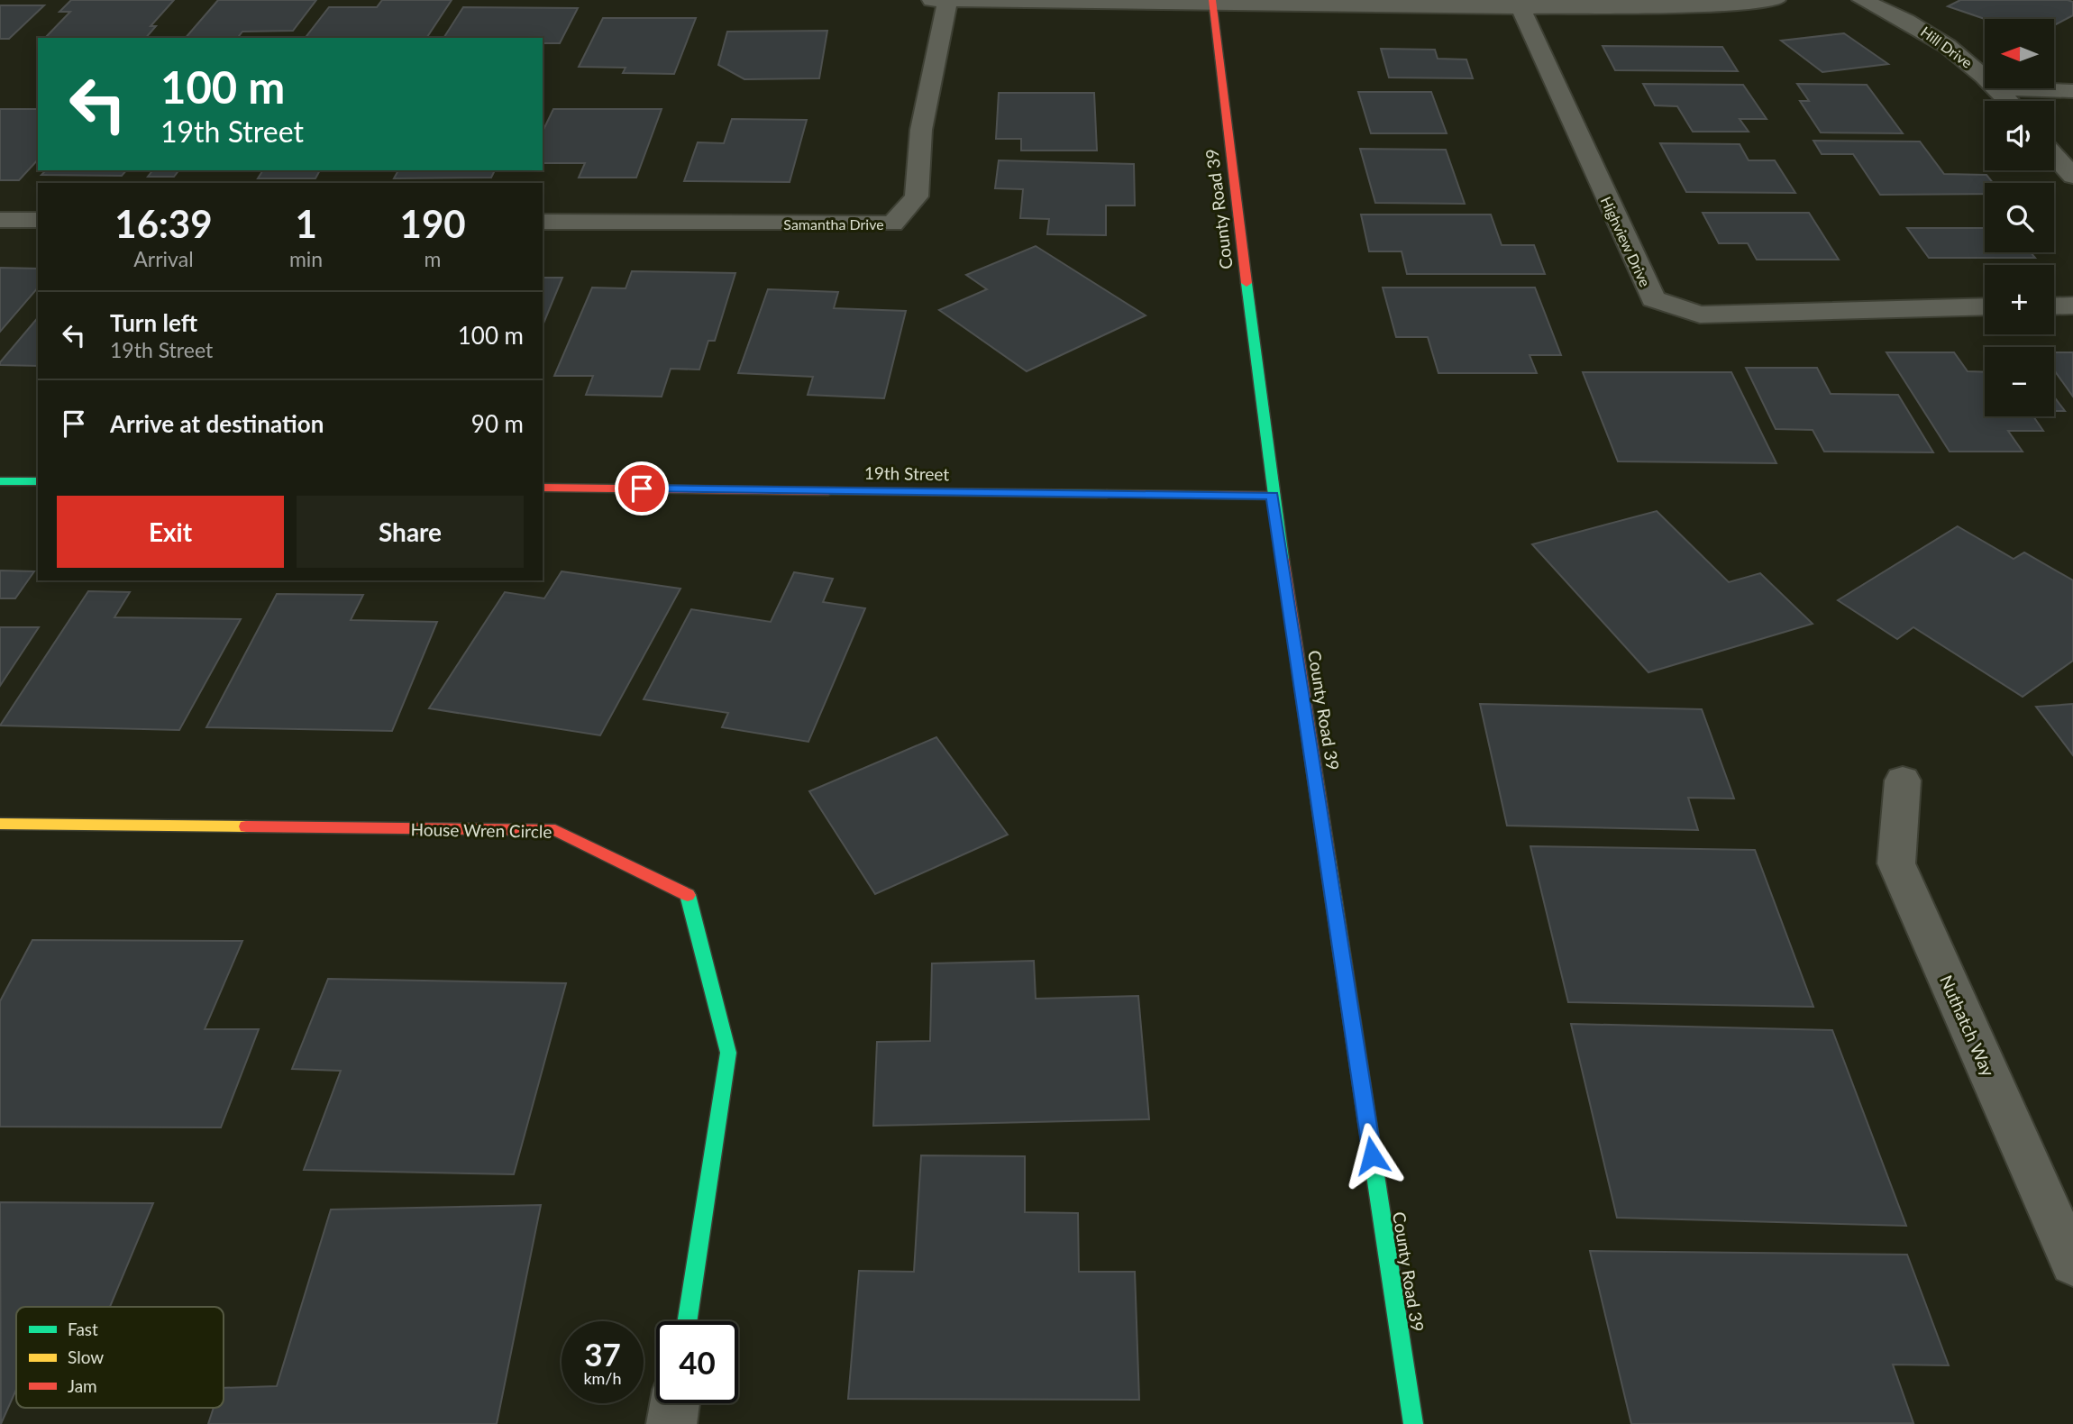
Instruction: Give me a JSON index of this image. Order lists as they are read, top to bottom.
{
  "streets": {
    "street": [
      "Hill Drive",
      "County Road 39",
      "Samantha Drive",
      "Highview Drive",
      "19th Street",
      "House Wren Circle",
      "Nuthatch Way"
    ]
  },
  "crossings": [
    ["County Road 39", "19th Street"]
  ],
  "legend": ["Fast", "Slow", "Jam"],
  "north": "left",
  "page": {
    "map_buttons": ["+", "−"],
    "turn": ["100 m", "19th Street"],
    "eta": [
      "16:39",
      "Arrival",
      "1",
      "min",
      "190",
      "m"
    ],
    "list": [
      {
        "name": "Turn left",
        "note": "19th Street",
        "value": "100 m"
      },
      {
        "name": "Arrive at destination",
        "value": "90 m"
      }
    ],
    "buttons": ["Exit", "Share"],
    "speed": "37 km/h",
    "limit": "40"
  }
}
